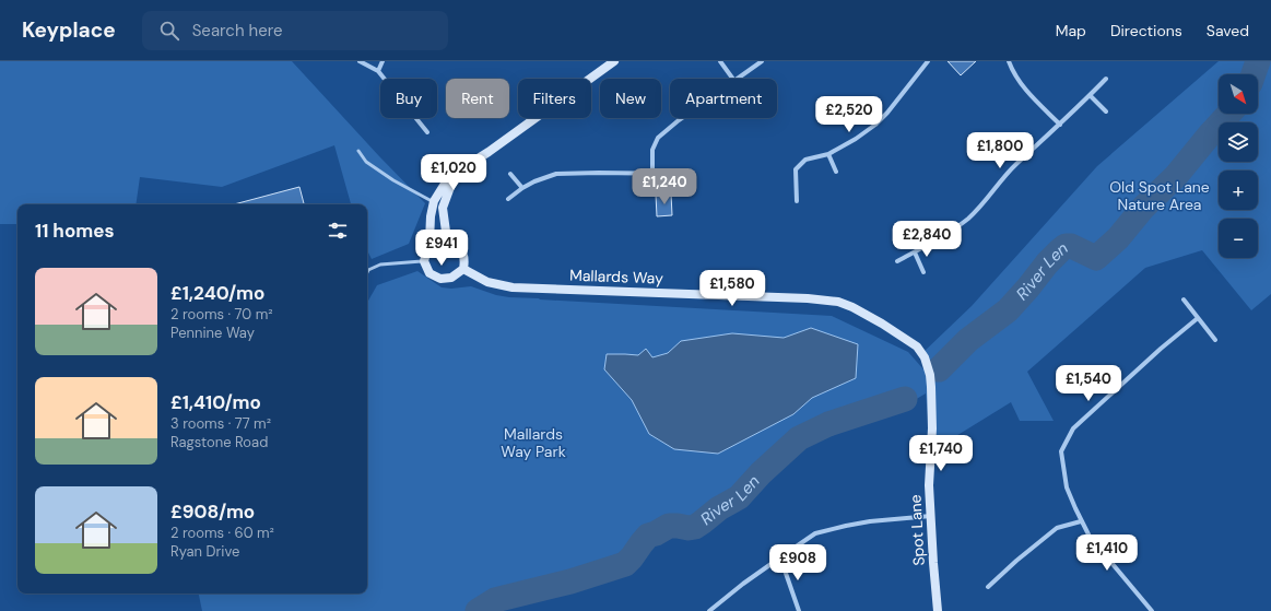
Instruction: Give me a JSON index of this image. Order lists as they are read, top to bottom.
{
  "streets": {
    "street": ["Mallards Way", "Spot Lane"]
  },
  "crossings": [
    ["Mallards Way", "Spot Lane"]
  ],
  "water": ["River Len"],
  "parks": ["Old Spot Lane Nature Area", "Mallards Way Park"],
  "north": "bottom right",
  "page": {
    "header": "Keyplace",
    "search": "Search here",
    "nav": ["Map", "Directions", "Saved"],
    "map_buttons": ["+", "−"],
    "chip": [
      "Buy",
      "Rent",
      "Filters",
      "New",
      "Apartment"
    ],
    "price": [
      "£2,520",
      "£1,800",
      "£1,020",
      "£1,240",
      "£2,840",
      "£941",
      "£1,580",
      "£1,540",
      "£1,740",
      "£1,410",
      "£908"
    ],
    "heading": "11 homes",
    "list": [
      {
        "name": "£1,240/mo",
        "note": "2 rooms · 70 m² · Pennine Way"
      },
      {
        "name": "£1,410/mo",
        "note": "3 rooms · 77 m² · Ragstone Road"
      },
      {
        "name": "£908/mo",
        "note": "2 rooms · 60 m² · Ryan Drive"
      }
    ]
  }
}
